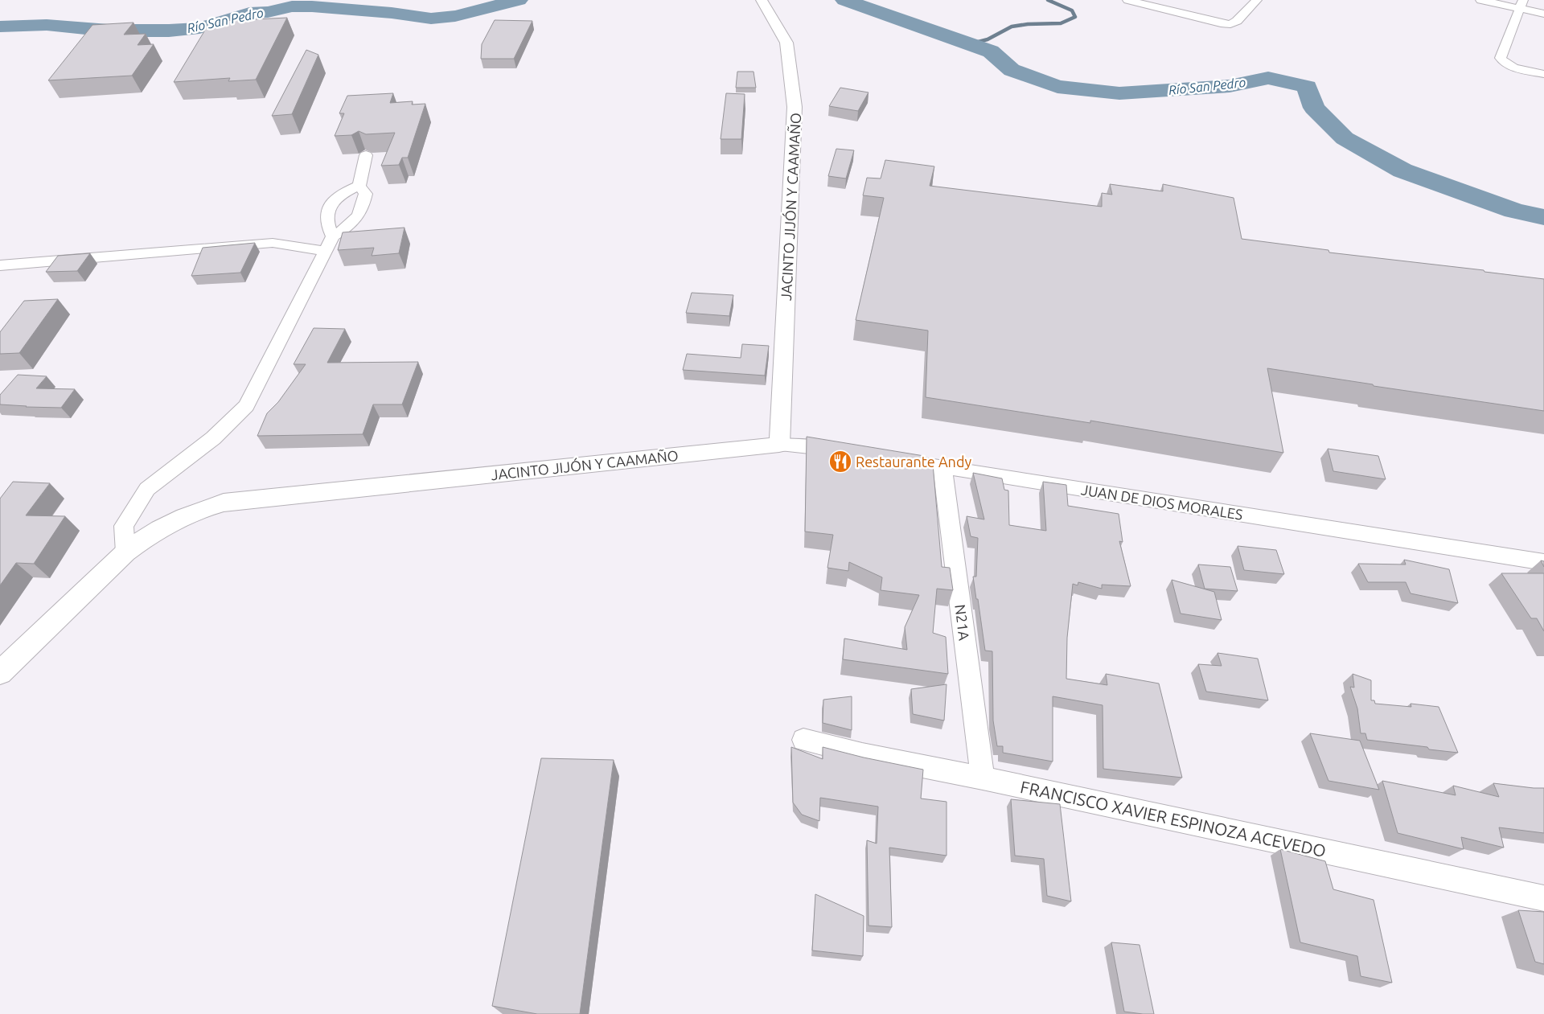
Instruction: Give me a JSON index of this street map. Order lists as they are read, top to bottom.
{
  "streets": {
    "street": [
      "JACINTO JIJÓN Y CAAMAÑO",
      "JUAN DE DIOS MORALES",
      "N21A",
      "FRANCISCO XAVIER ESPINOZA ACEVEDO"
    ]
  },
  "crossings": [
    ["JUAN DE DIOS MORALES", "N21A"],
    ["N21A", "FRANCISCO XAVIER ESPINOZA ACEVEDO"]
  ],
  "water": ["Río San Pedro"],
  "places": {
    "restaurant": ["Restaurante Andy"]
  }
}
